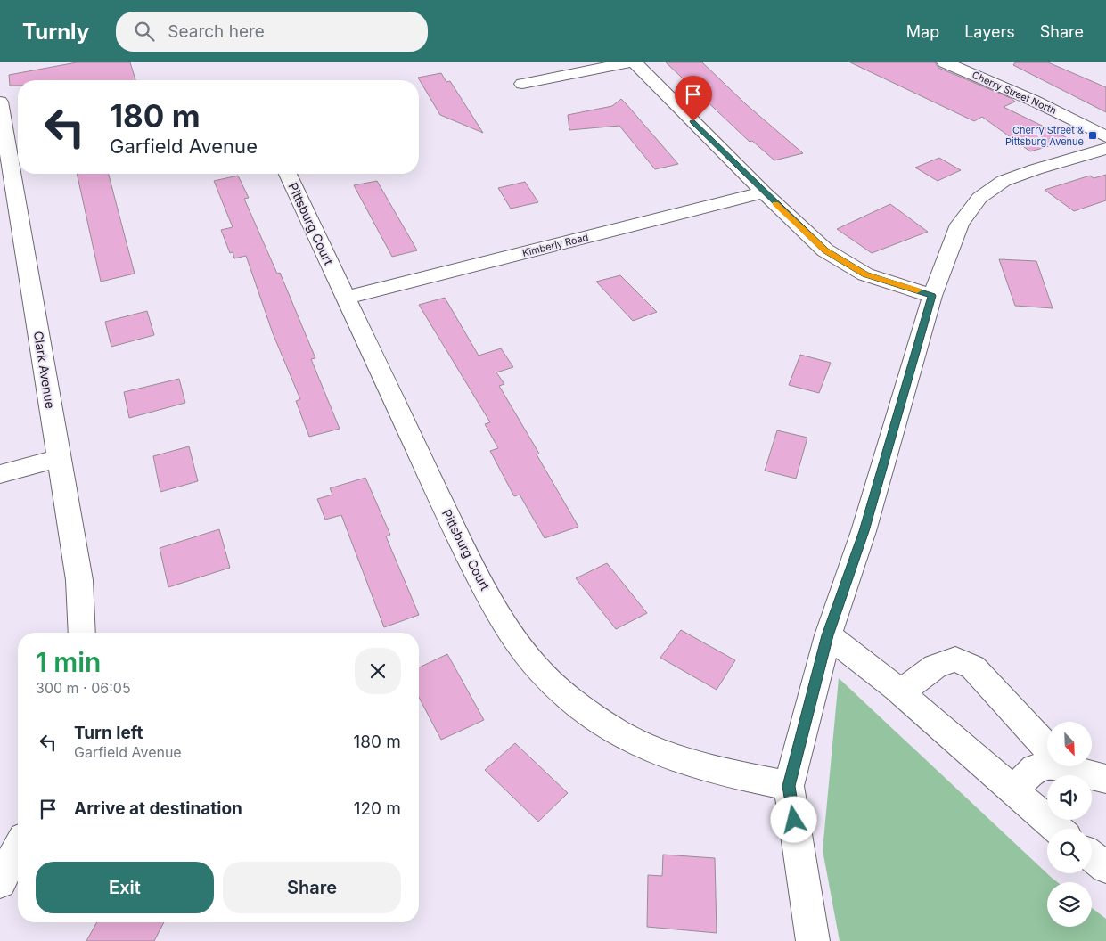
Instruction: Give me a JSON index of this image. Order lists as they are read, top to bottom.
{
  "streets": {
    "street": [
      "Cherry Street North",
      "Pittsburg Court",
      "Kimberly Road",
      "Clark Avenue"
    ]
  },
  "crossings": [
    ["Pittsburg Court", "Kimberly Road"]
  ],
  "places": {
    "transit": ["Cherry Street & Pittsburg Avenue"]
  },
  "north": "bottom right",
  "page": {
    "header": "Turnly",
    "search": "Search here",
    "nav": ["Map", "Layers", "Share"],
    "turn": ["180 m", "Garfield Avenue"],
    "heading": ["1 min", "300 m · 06:05"],
    "list": [
      {
        "name": "Turn left",
        "note": "Garfield Avenue",
        "value": "180 m"
      },
      {
        "name": "Arrive at destination",
        "value": "120 m"
      }
    ],
    "buttons": ["Exit", "Share"]
  }
}
